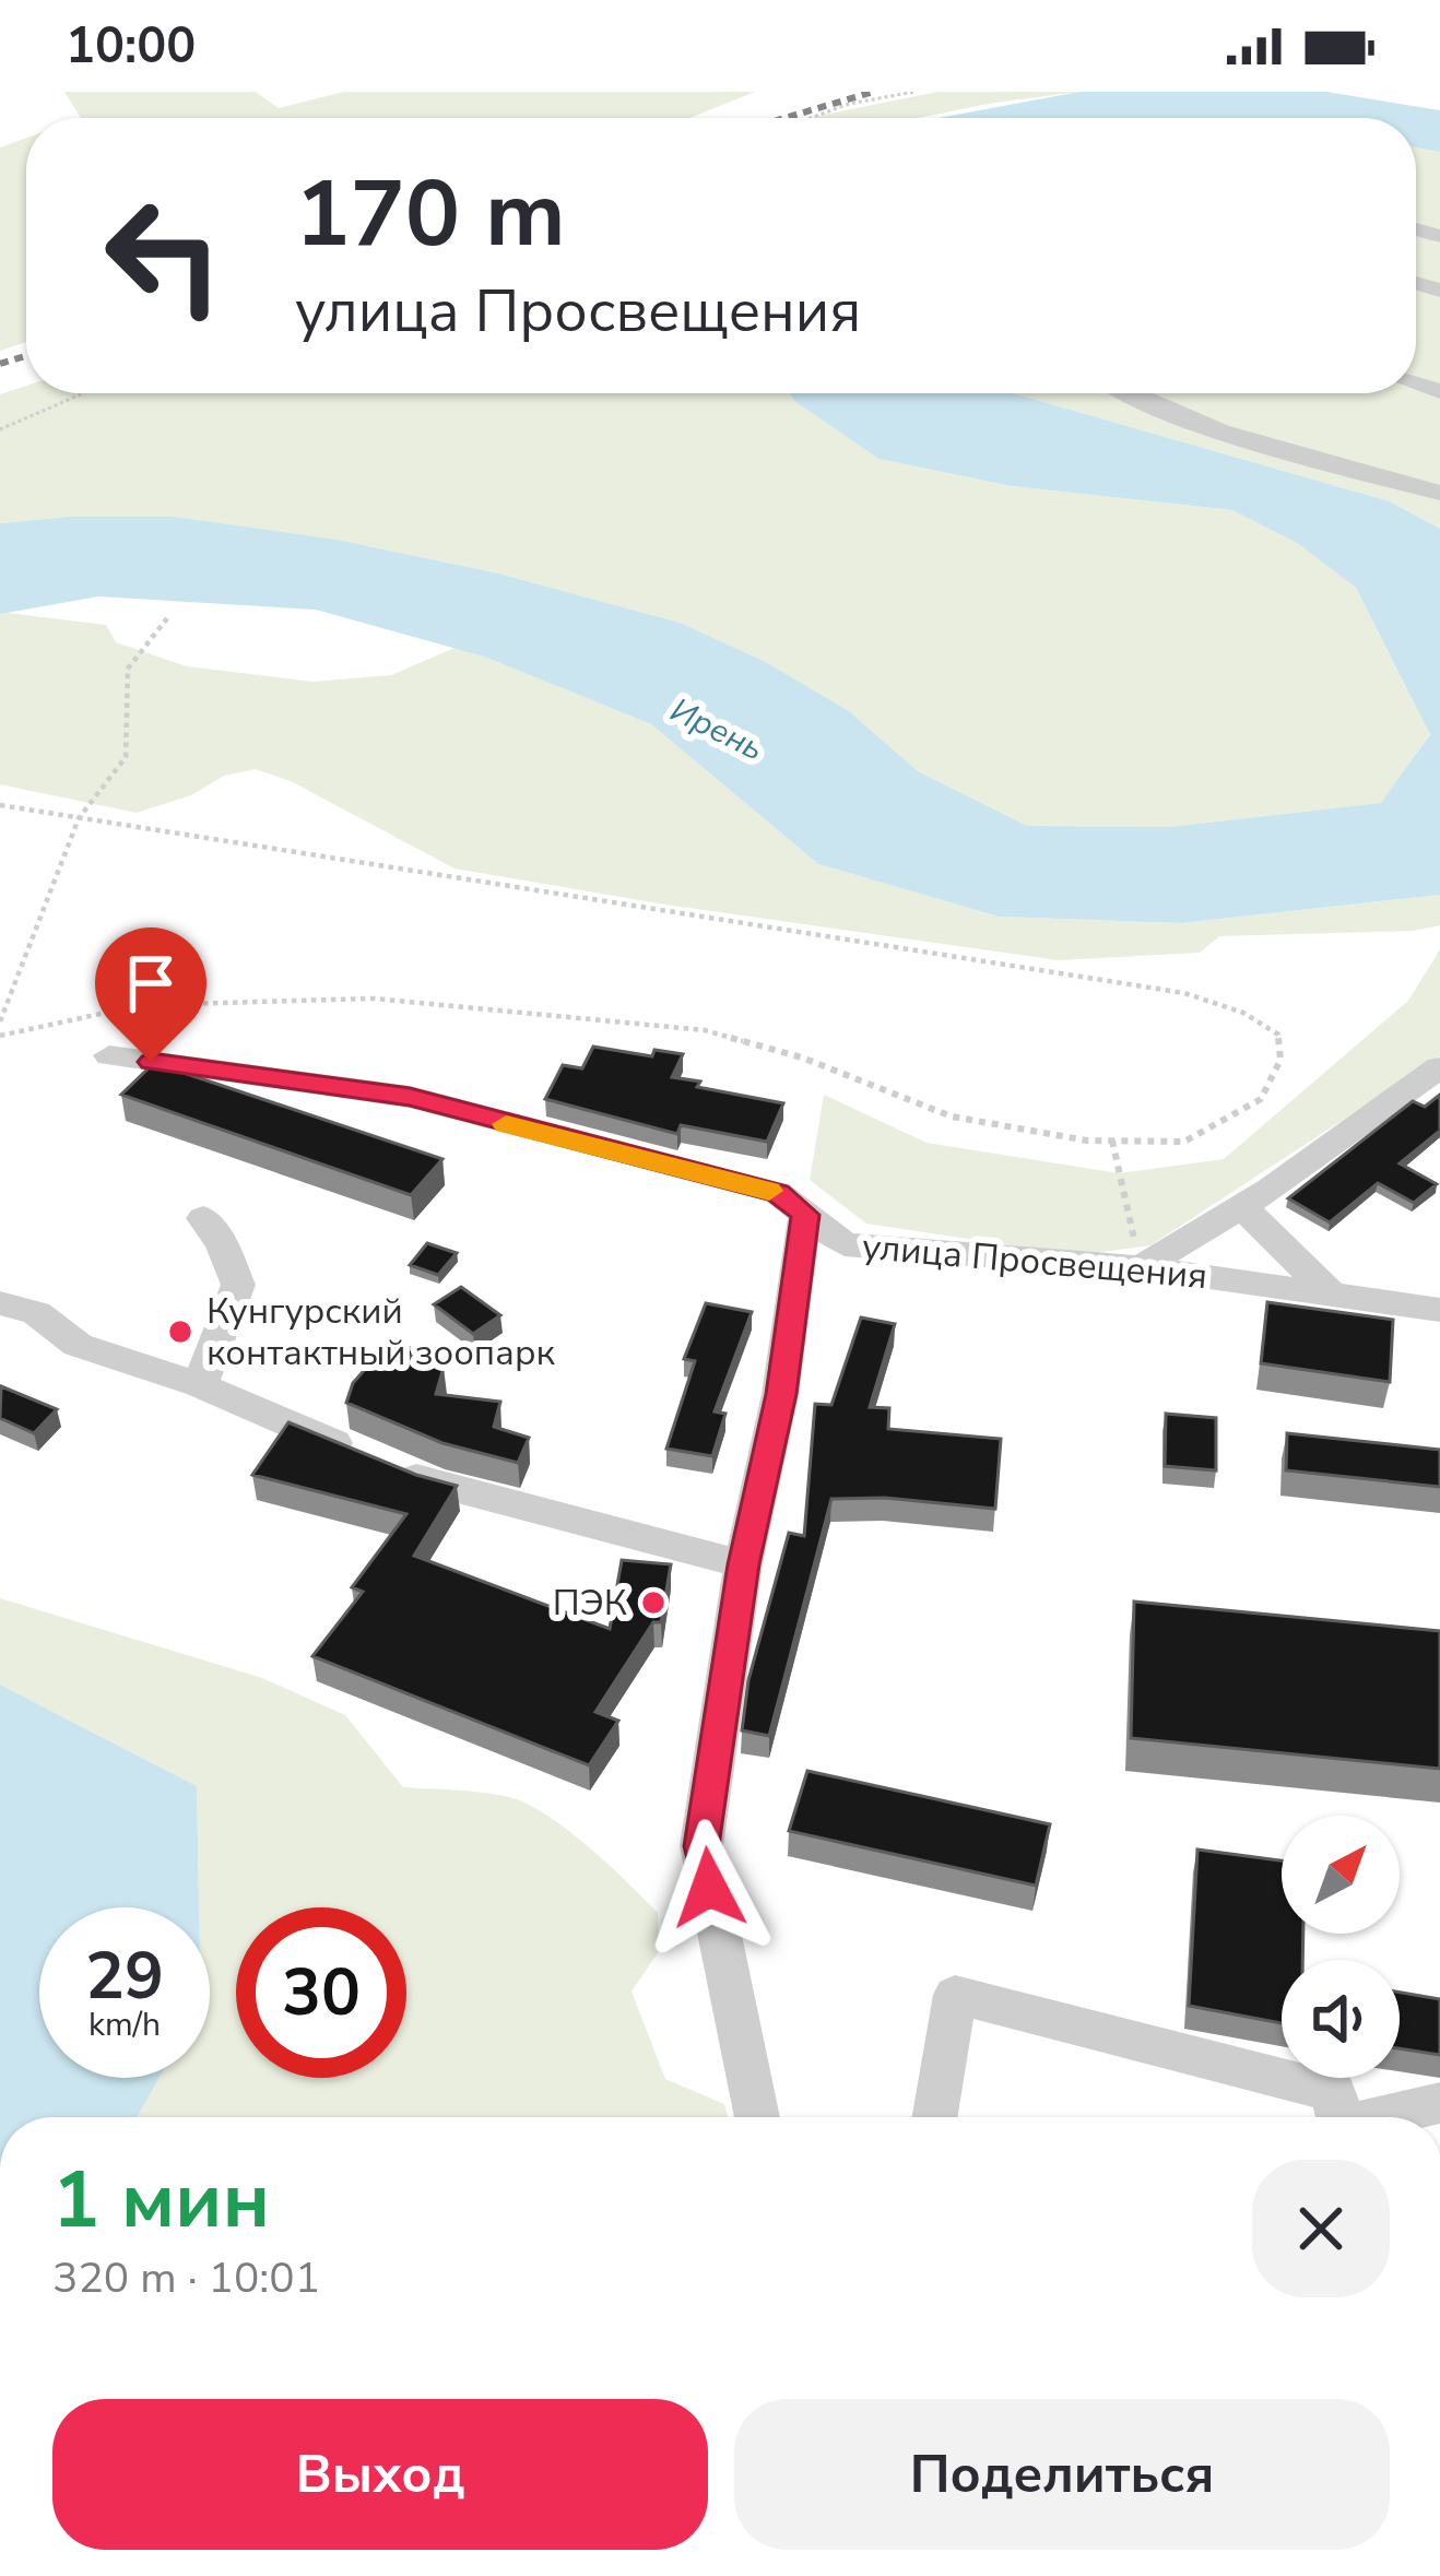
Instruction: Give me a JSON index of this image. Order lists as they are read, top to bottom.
{
  "streets": {
    "street": ["улица Просвещения"]
  },
  "water": ["Ирень"],
  "places": ["Кунгурский контактный зоопарк", "ПЭК"],
  "north": "top right",
  "page": {
    "status": "10:00",
    "turn": ["170 m", "улица Просвещения"],
    "speed": "29 km/h",
    "limit": "30",
    "heading": ["1 мин", "320 m · 10:01"],
    "buttons": ["Выход", "Поделиться"]
  }
}
